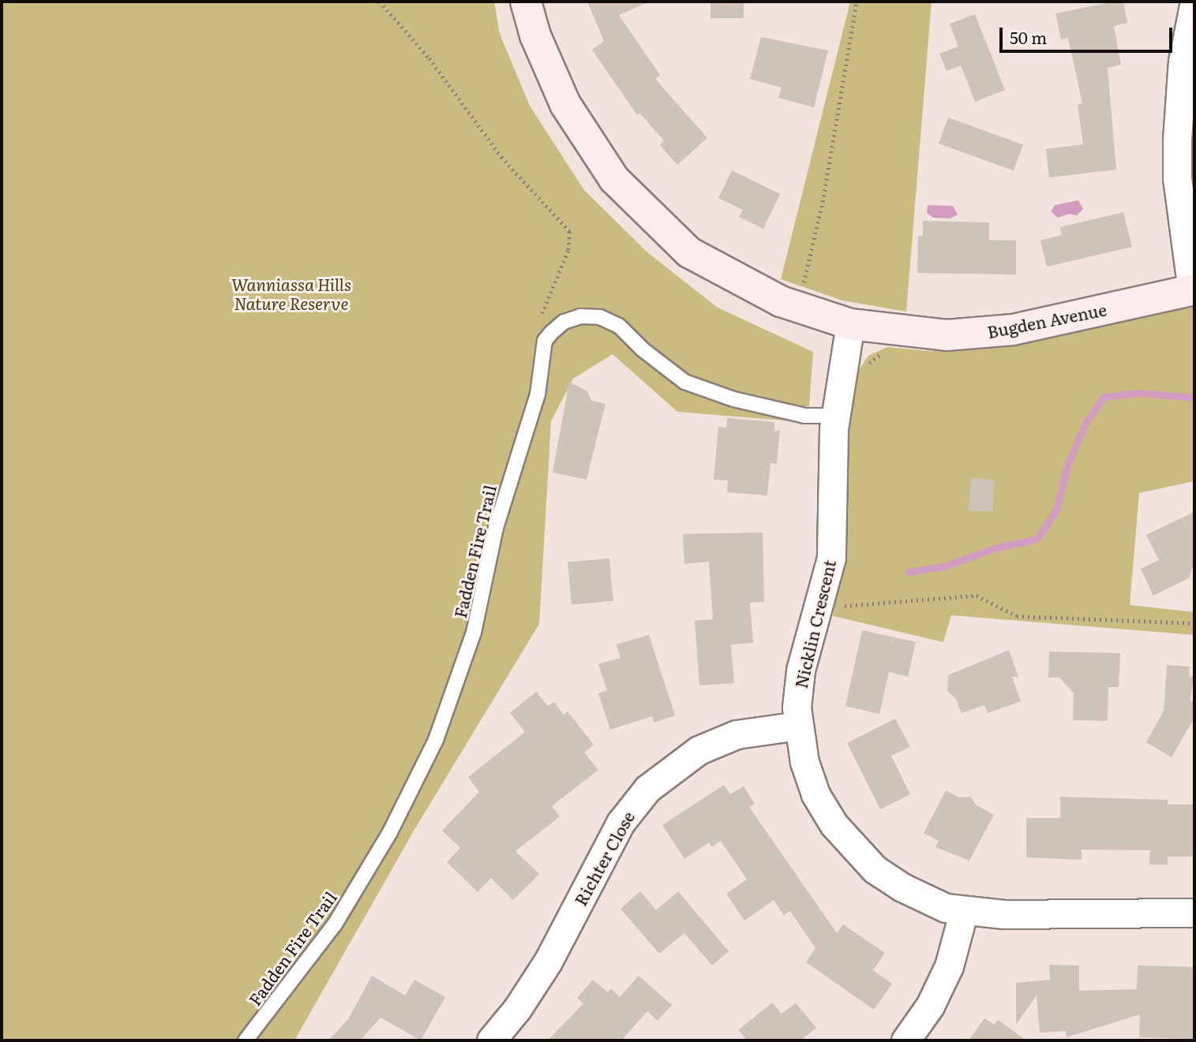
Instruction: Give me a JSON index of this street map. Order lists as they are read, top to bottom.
{
  "streets": {
    "street": ["Bugden Avenue", "Nicklin Crescent", "Richter Close"],
    "lane": ["Fadden Fire Trail"]
  },
  "crossings": [
    ["Bugden Avenue", "Nicklin Crescent"],
    ["Nicklin Crescent", "Richter Close"]
  ],
  "parks": ["Wanniassa Hills Nature Reserve"],
  "scale_bar": "50 m"
}
